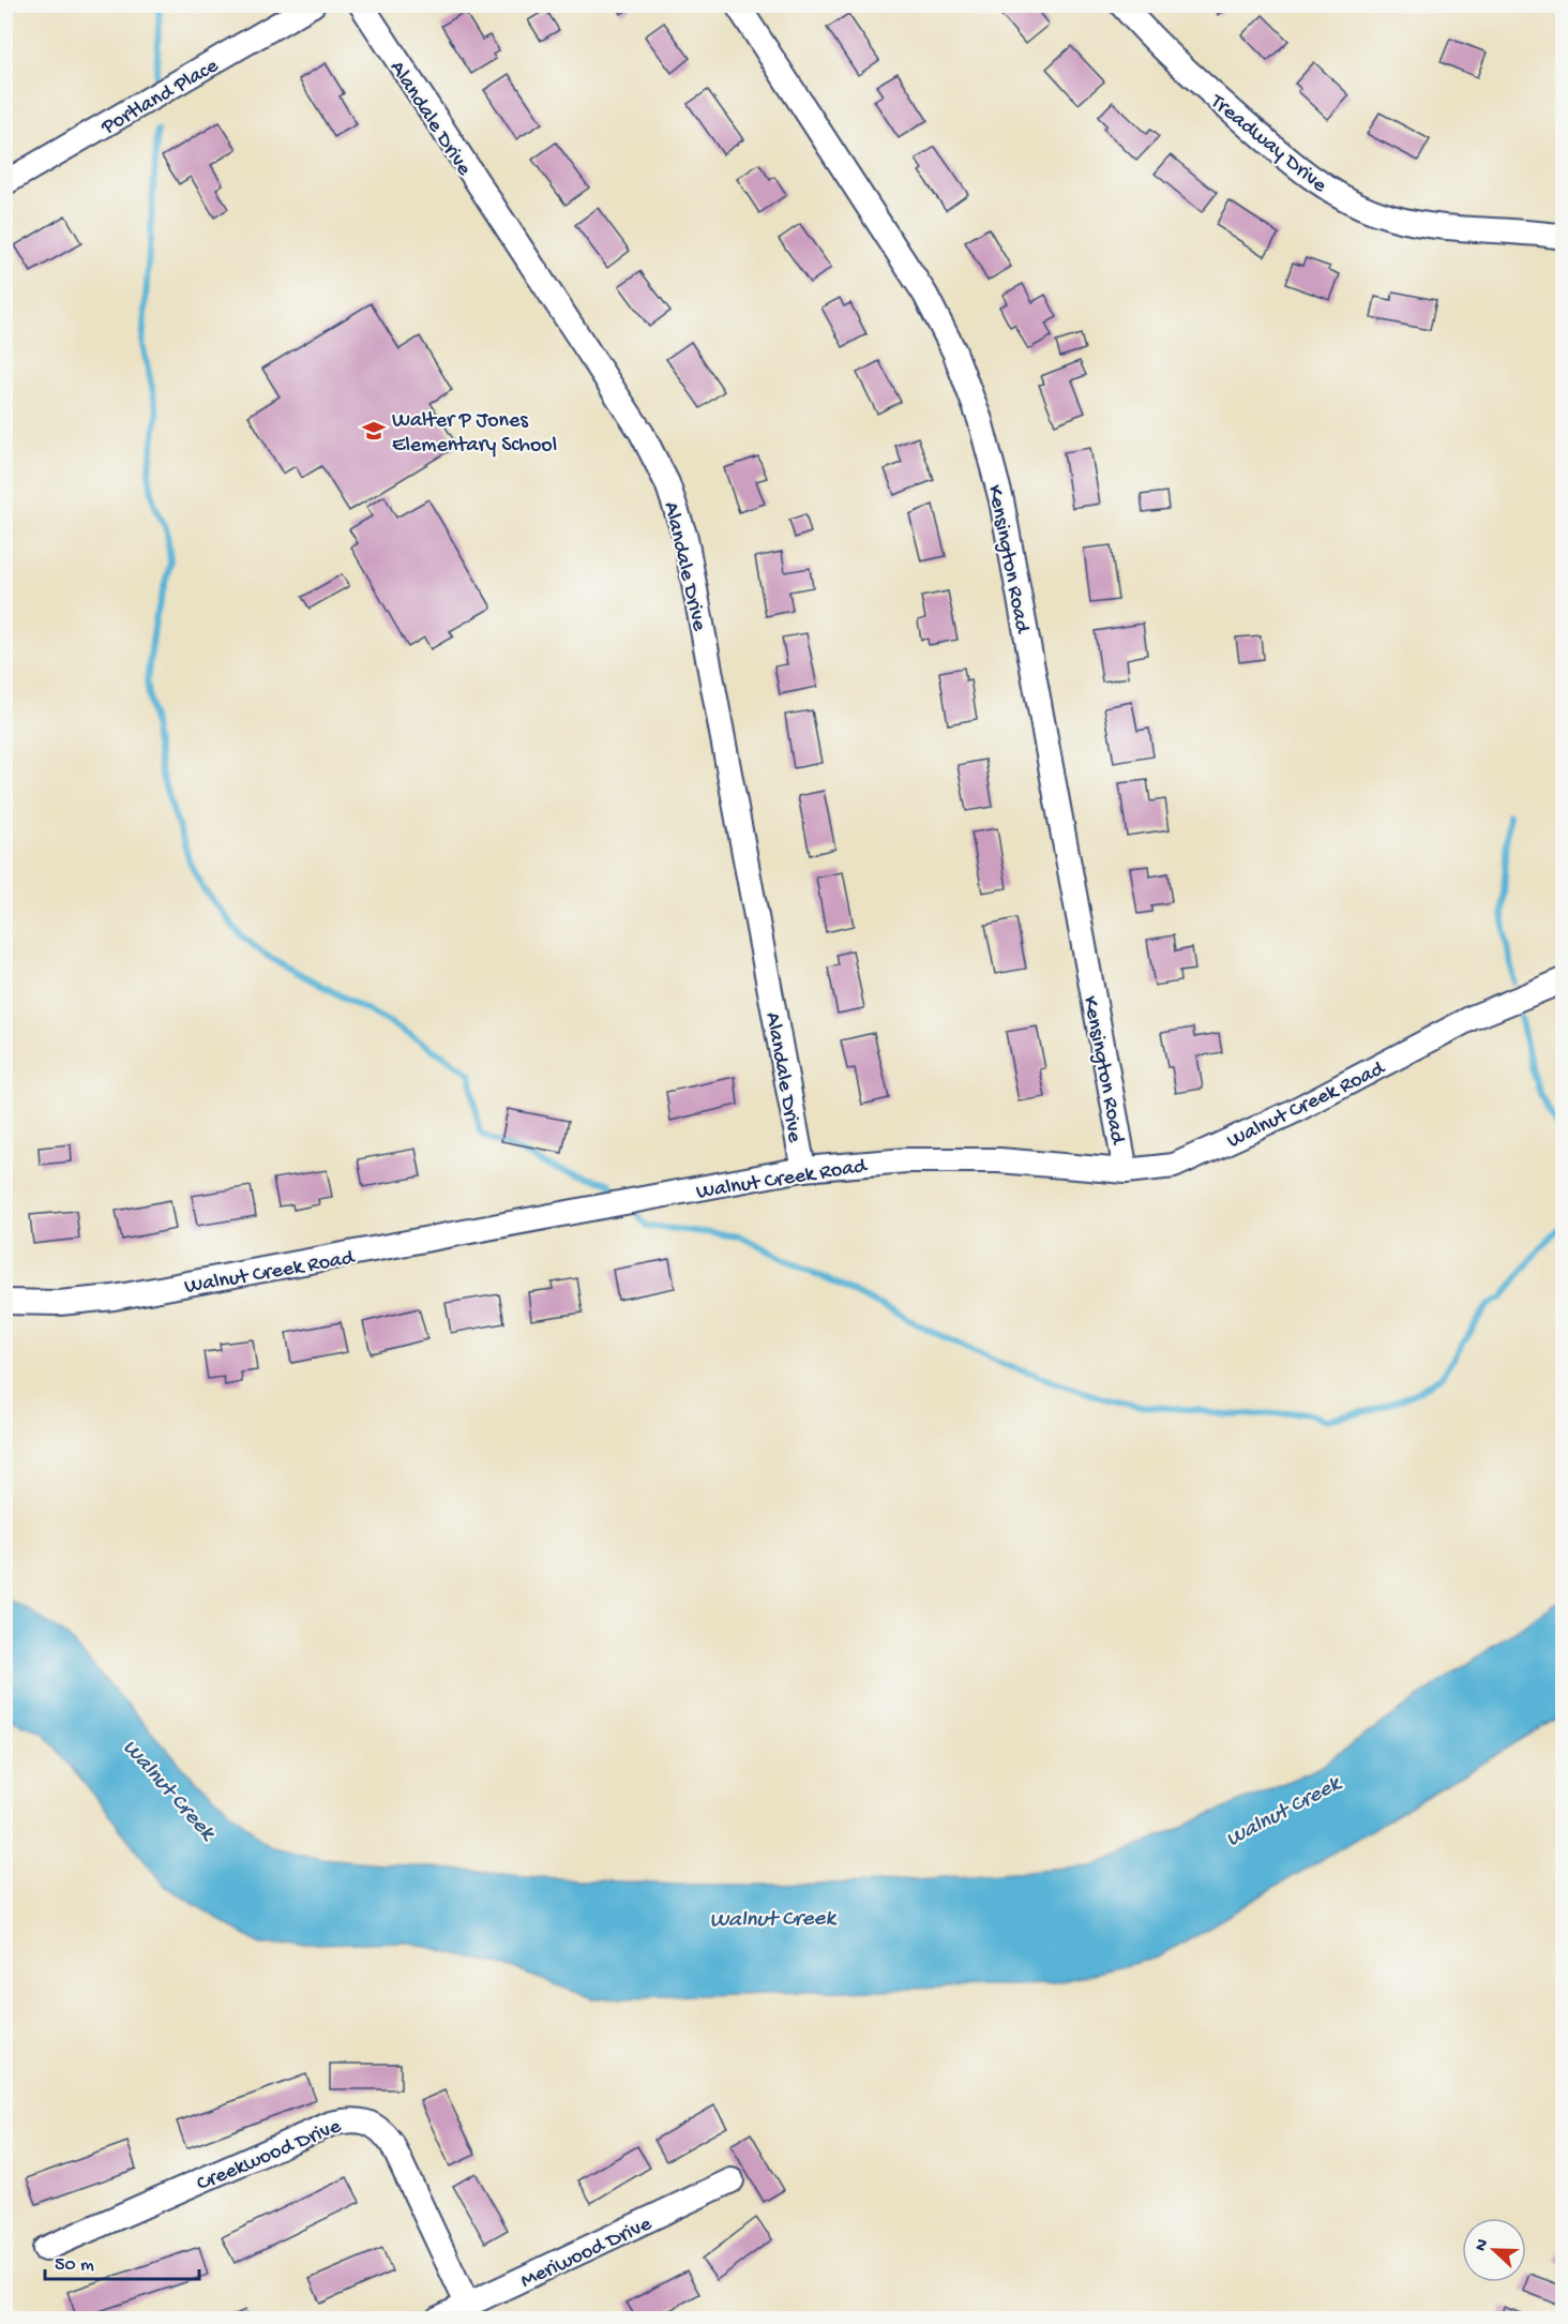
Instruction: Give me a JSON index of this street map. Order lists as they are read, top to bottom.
{
  "streets": {
    "street": [
      "Portland Place",
      "Alandale Drive",
      "Treadway Drive",
      "Kensington Road",
      "Walnut Creek Road",
      "Creekwood Drive",
      "Meriwood Drive"
    ]
  },
  "crossings": [
    ["Alandale Drive", "Walnut Creek Road"],
    ["Kensington Road", "Walnut Creek Road"],
    ["Creekwood Drive", "Meriwood Drive"]
  ],
  "water": ["Walnut Creek"],
  "places": {
    "school or university": ["Walter P Jones Elementary School"]
  },
  "scale_bar": "50 m",
  "north": "left"
}
